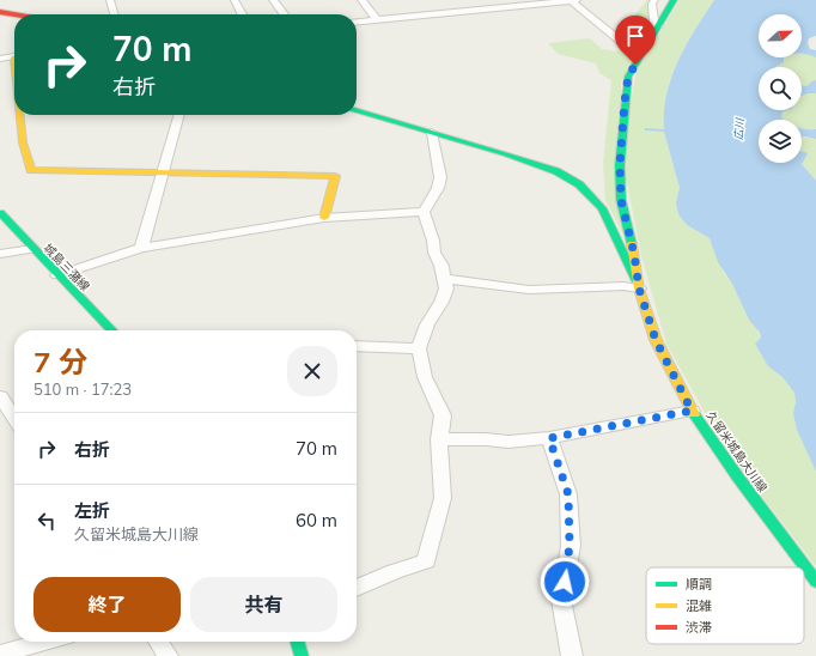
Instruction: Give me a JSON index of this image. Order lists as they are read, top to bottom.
{
  "streets": {
    "main road": ["城島三潴線", "久留米城島大川線"]
  },
  "water": ["広川"],
  "legend": ["順調", "混雑", "渋滞"],
  "north": "right",
  "page": {
    "turn": ["70 m", "右折"],
    "heading": ["7 分", "510 m · 17:23"],
    "list": [
      {
        "name": "右折",
        "value": "70 m"
      },
      {
        "name": "左折",
        "note": "久留米城島大川線",
        "value": "60 m"
      }
    ],
    "buttons": ["終了", "共有"]
  }
}
